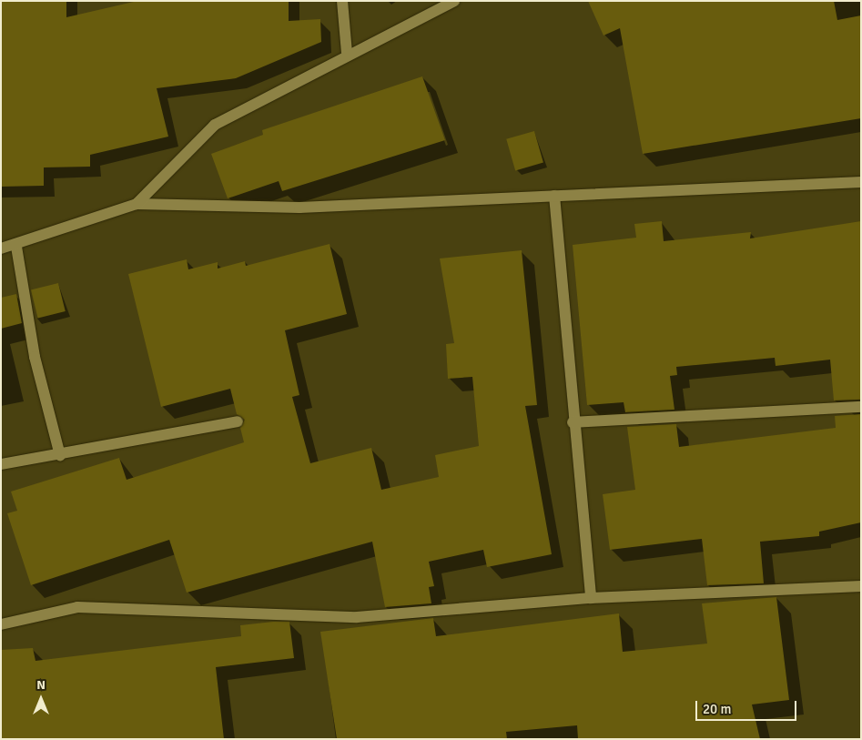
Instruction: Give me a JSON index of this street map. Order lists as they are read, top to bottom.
{
  "scale_bar": "20 m",
  "north": "top"
}
